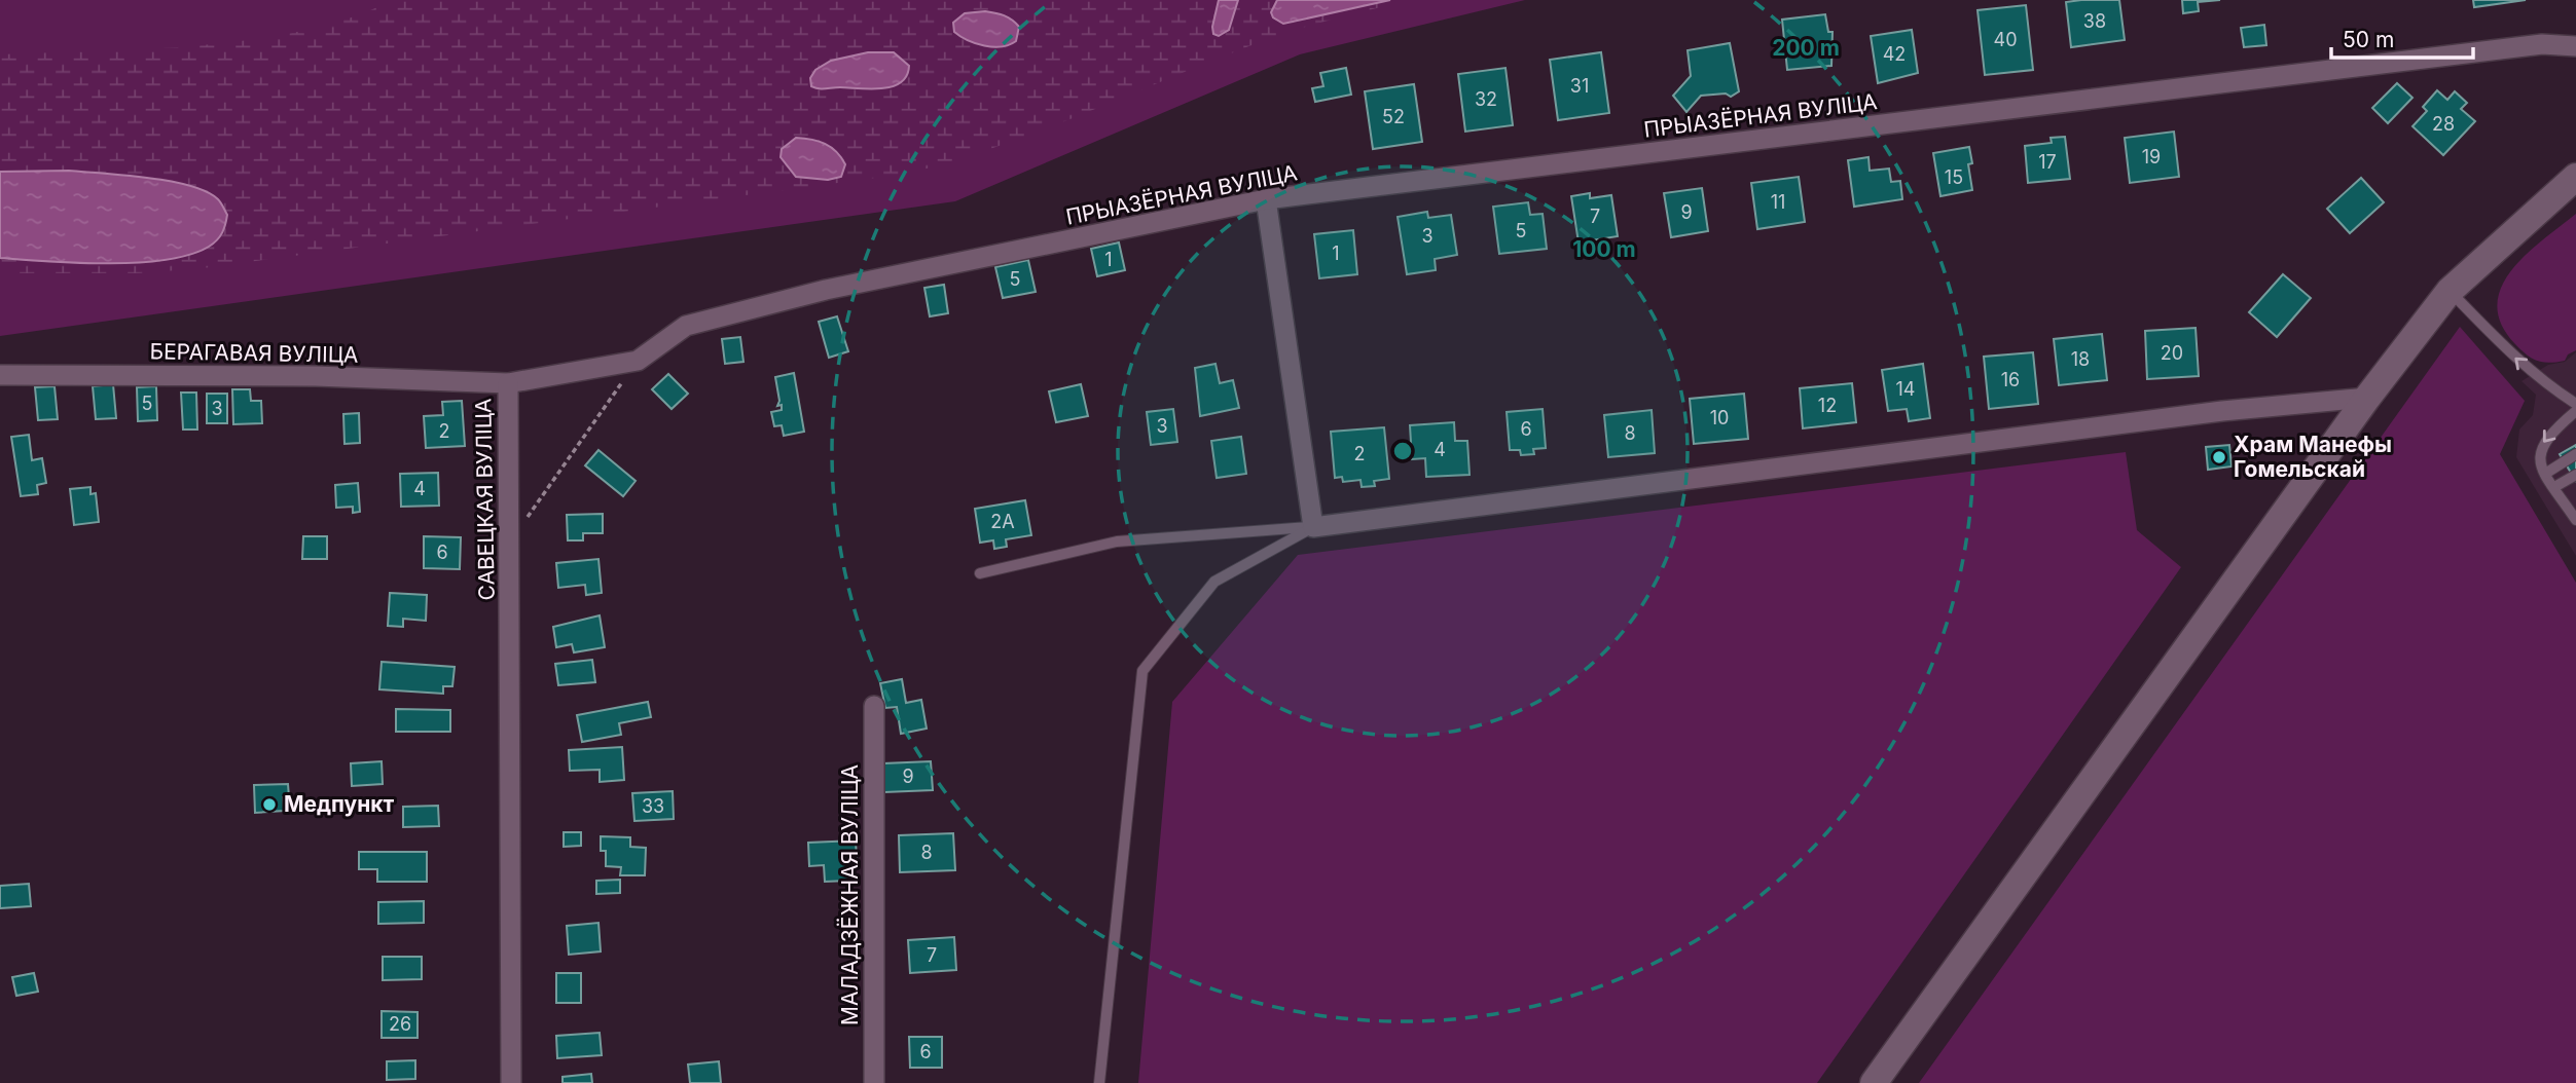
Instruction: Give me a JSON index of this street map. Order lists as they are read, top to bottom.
{
  "streets": {
    "street": [
      "ПРЫАЗЁРНАЯ ВУЛІЦА",
      "БЕРАГАВАЯ ВУЛІЦА",
      "САВЕЦКАЯ ВУЛІЦА",
      "МАЛАДЗЁЖНАЯ ВУЛІЦА"
    ]
  },
  "crossings": [
    ["ПРЫАЗЁРНАЯ ВУЛІЦА", "САВЕЦКАЯ ВУЛІЦА"],
    ["БЕРАГАВАЯ ВУЛІЦА", "САВЕЦКАЯ ВУЛІЦА"]
  ],
  "places": ["Храм Манефы Гомельскай", "Медпункт"],
  "house_numbers": [
    "38",
    "40",
    "42",
    "31",
    "32",
    "52",
    "28",
    "19",
    "17",
    "15",
    "11",
    "9",
    "7",
    "5",
    "3",
    "1",
    "1",
    "5",
    "20",
    "18",
    "16",
    "14",
    "5",
    "12",
    "3",
    "10",
    "3",
    "6",
    "2",
    "8",
    "4",
    "2",
    "4",
    "2А",
    "6",
    "9",
    "33",
    "8",
    "7",
    "26",
    "6"
  ],
  "scale_bar": "50 m",
  "rings": ["200 m", "100 m"]
}
